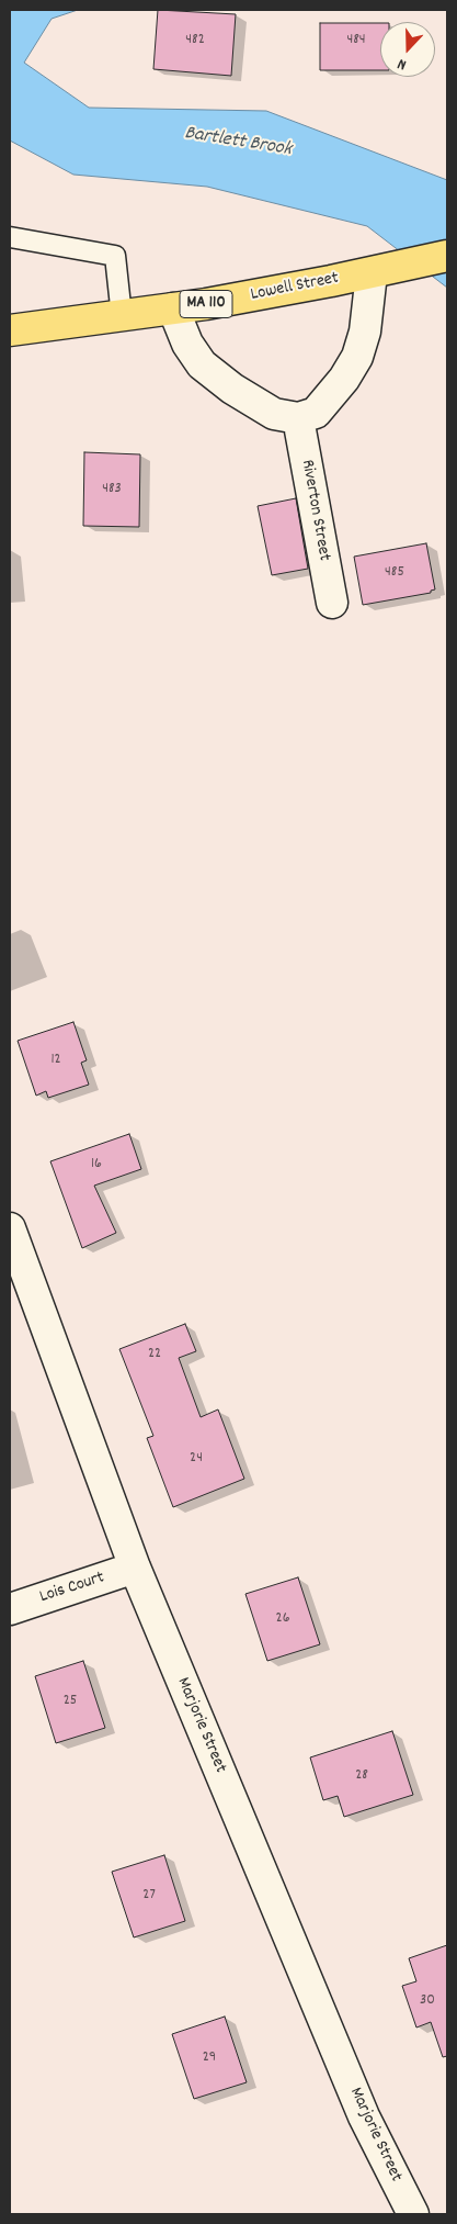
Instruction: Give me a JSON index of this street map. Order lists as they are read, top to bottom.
{
  "streets": {
    "main road": ["Lowell Street", "MA 110"],
    "street": ["Riverton Street", "Lois Court", "Marjorie Street"]
  },
  "crossings": [
    ["Lois Court", "Marjorie Street"]
  ],
  "water": ["Bartlett Brook"],
  "house_numbers": [
    "482",
    "484",
    "483",
    "485",
    "12",
    "16",
    "22",
    "24",
    "26",
    "25",
    "28",
    "27",
    "30",
    "29"
  ],
  "north": "bottom"
}
